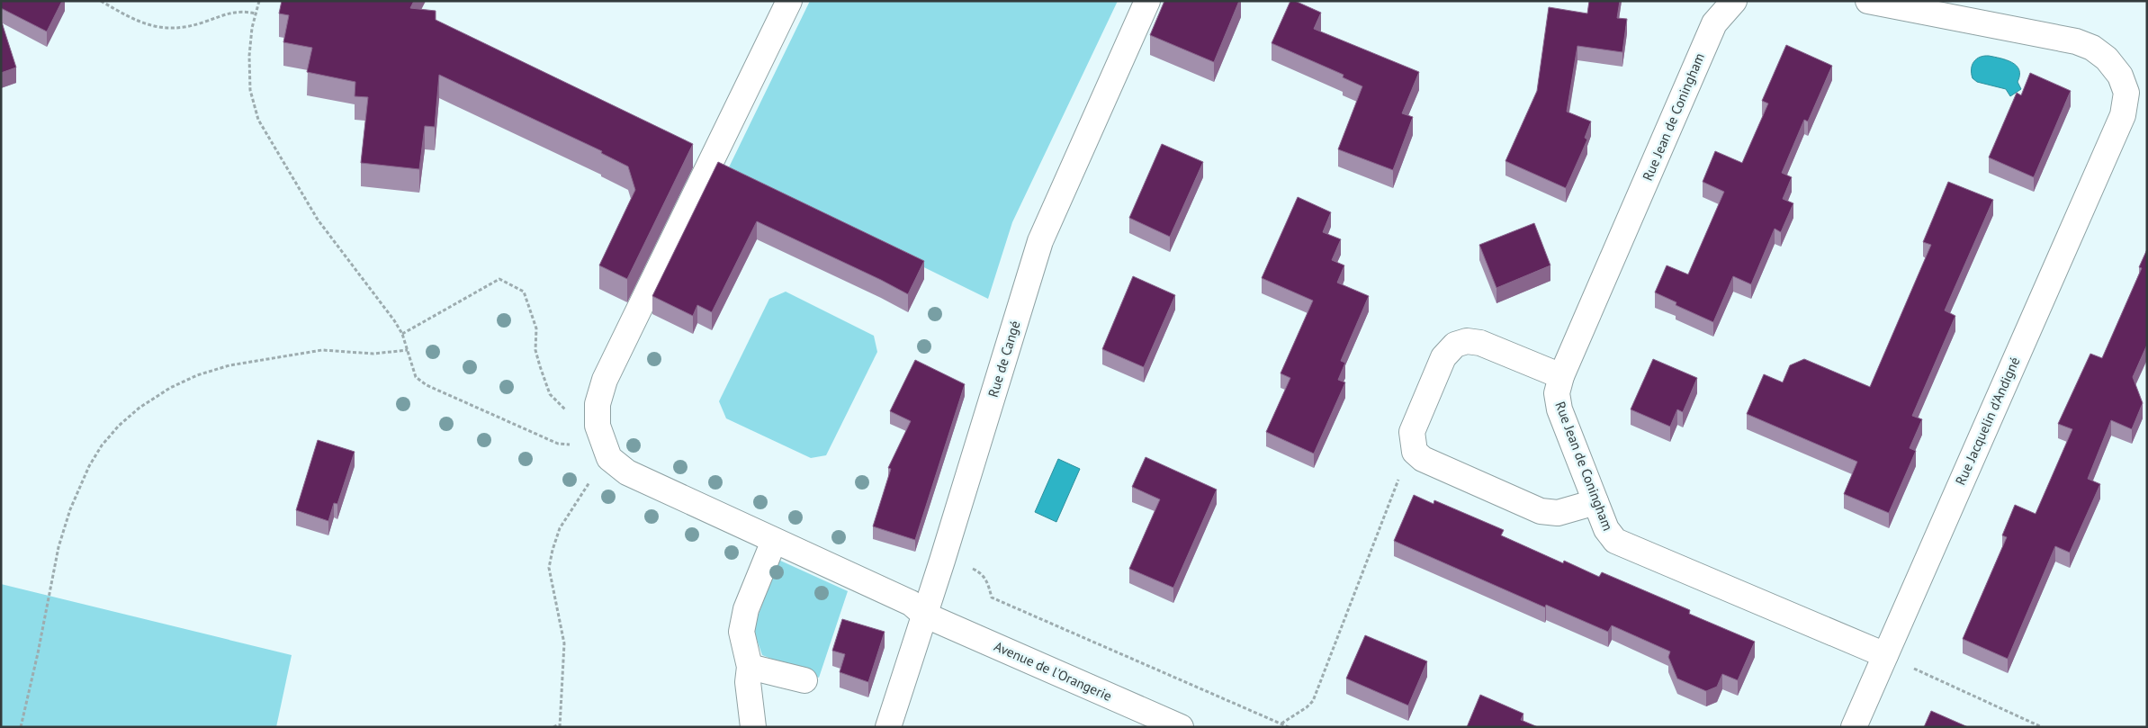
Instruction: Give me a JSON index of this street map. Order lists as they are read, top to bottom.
{
  "streets": {
    "street": [
      "Rue Jean de Coningham",
      "Rue de Cangé",
      "Rue Jacquelin d'Andigné",
      "Avenue de l'Orangerie"
    ]
  },
  "crossings": [
    ["Rue Jean de Coningham", "Rue Jacquelin d'Andigné"],
    ["Rue de Cangé", "Avenue de l'Orangerie"]
  ]
}
